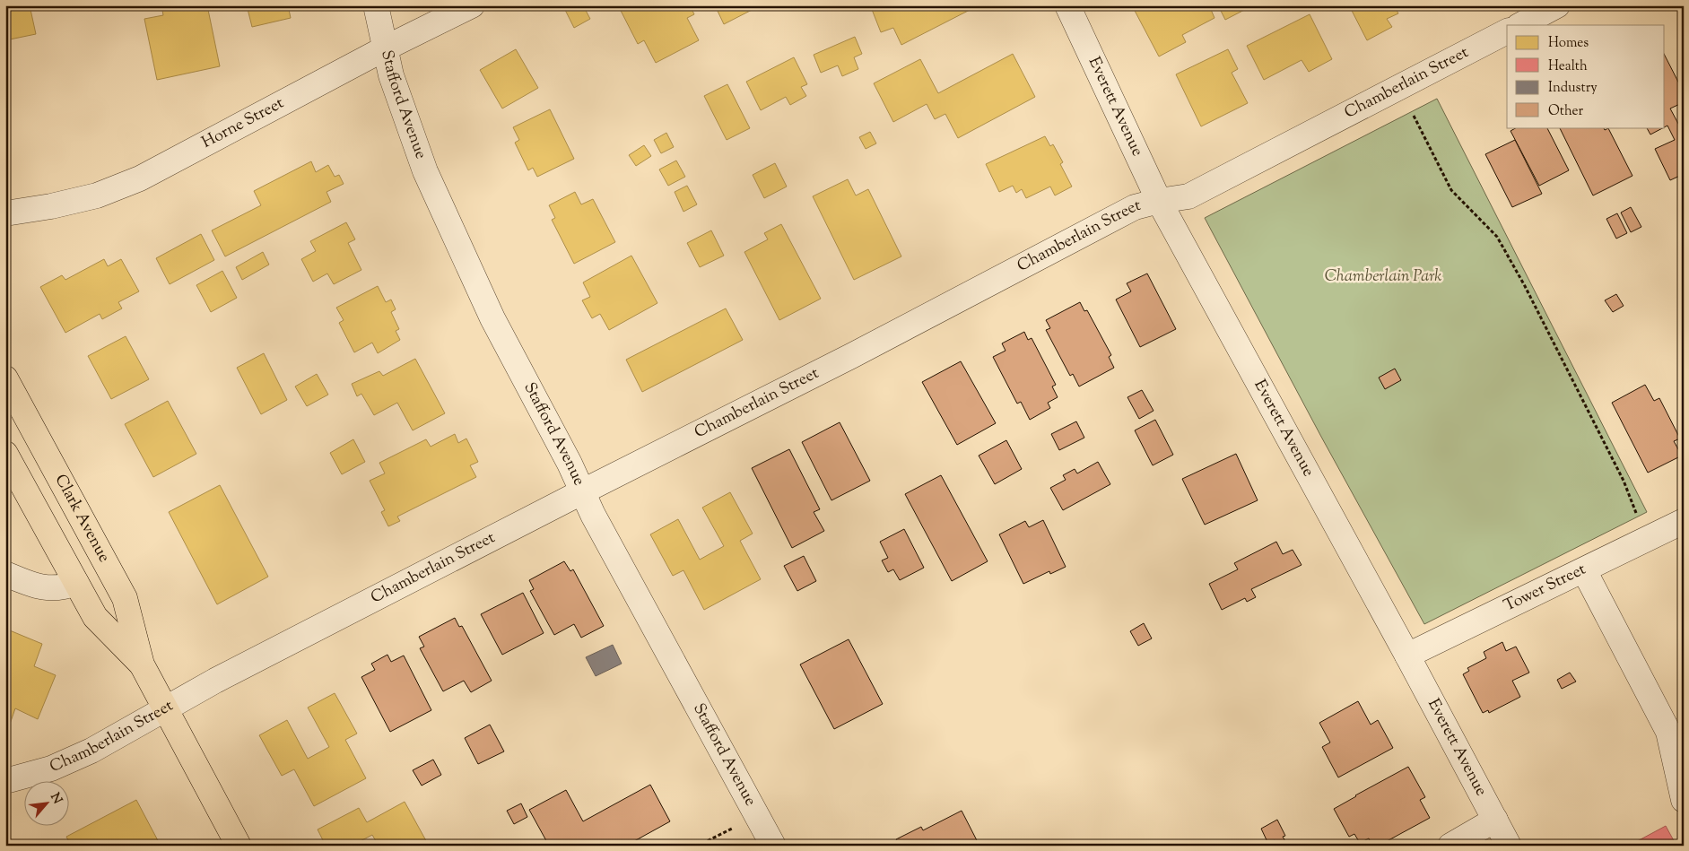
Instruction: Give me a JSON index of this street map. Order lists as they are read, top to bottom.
{
  "streets": {
    "main road": ["Clark Avenue"],
    "street": [
      "Chamberlain Street",
      "Stafford Avenue",
      "Everett Avenue",
      "Horne Street",
      "Tower Street"
    ]
  },
  "crossings": [
    ["Chamberlain Street", "Stafford Avenue"],
    ["Chamberlain Street", "Everett Avenue"],
    ["Chamberlain Street", "Clark Avenue"],
    ["Stafford Avenue", "Horne Street"],
    ["Everett Avenue", "Tower Street"]
  ],
  "parks": ["Chamberlain Park"],
  "legend": [
    "Homes",
    "Health",
    "Industry",
    "Other"
  ],
  "north": "top right"
}
